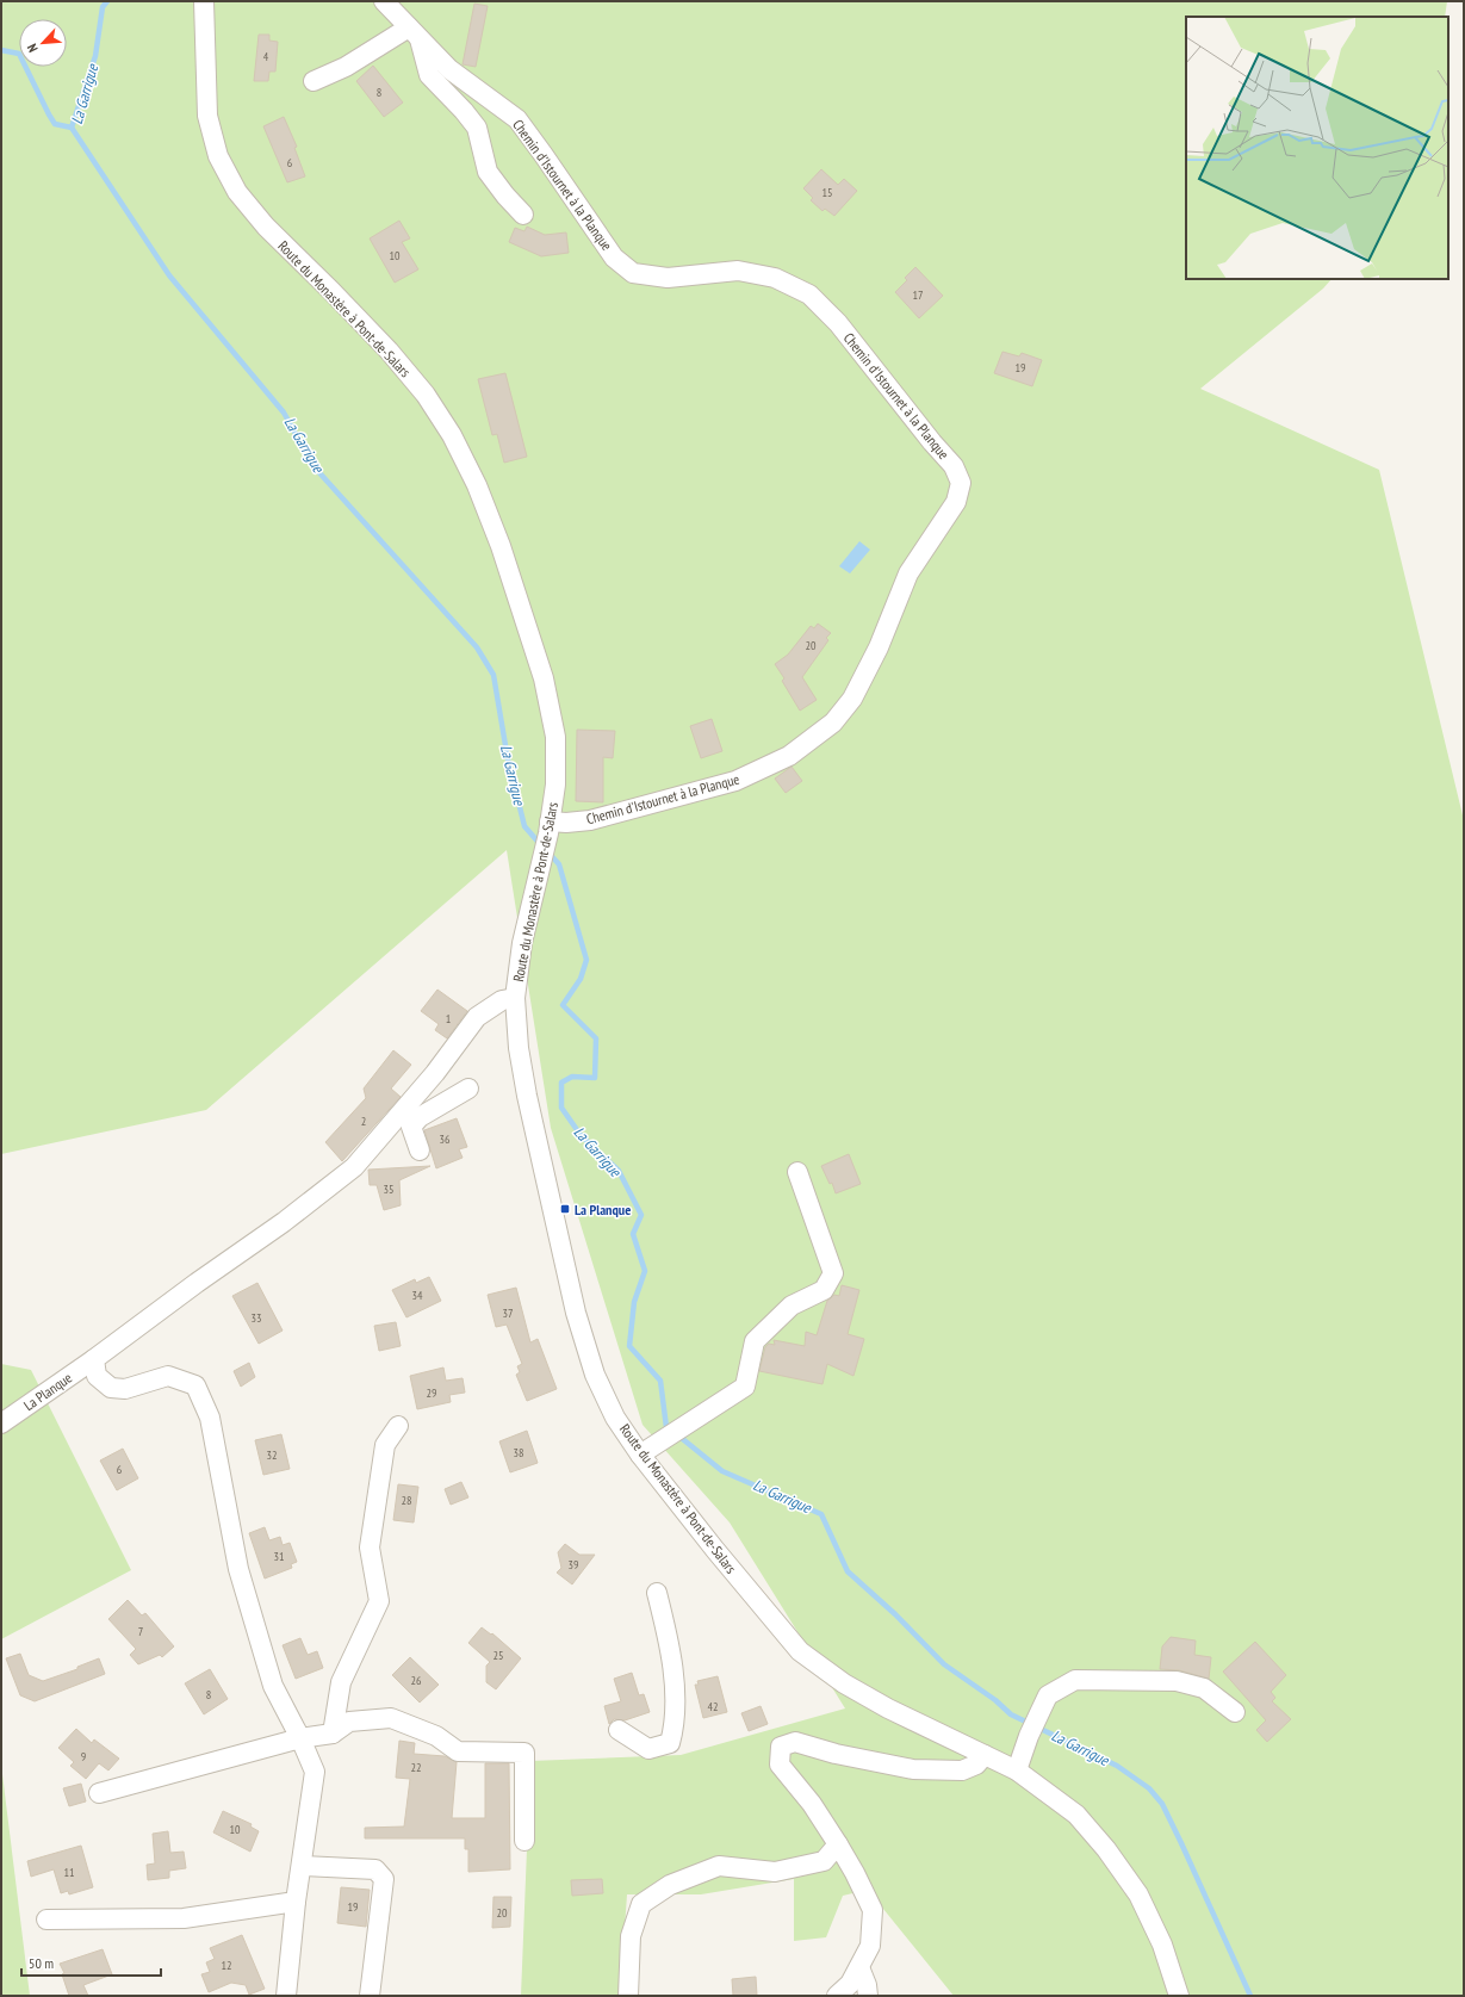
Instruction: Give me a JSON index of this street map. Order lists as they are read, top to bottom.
{
  "streets": {
    "street": ["Chemin d'Istournet à la Planque", "Route du Monastère à Pont-de-Salars", "La Planque"]
  },
  "crossings": [
    ["Chemin d'Istournet à la Planque", "Route du Monastère à Pont-de-Salars"],
    ["Route du Monastère à Pont-de-Salars", "La Planque"]
  ],
  "water": ["La Garrigue"],
  "places": {
    "transit": ["La Planque"]
  },
  "house_numbers": [
    "4",
    "8",
    "6",
    "15",
    "10",
    "17",
    "19",
    "20",
    "1",
    "2",
    "36",
    "35",
    "34",
    "37",
    "33",
    "29",
    "38",
    "32",
    "6",
    "28",
    "31",
    "39",
    "7",
    "25",
    "26",
    "8",
    "42",
    "9",
    "22",
    "10",
    "11",
    "19",
    "20",
    "12"
  ],
  "scale_bar": "50 m",
  "north": "bottom left"
}
